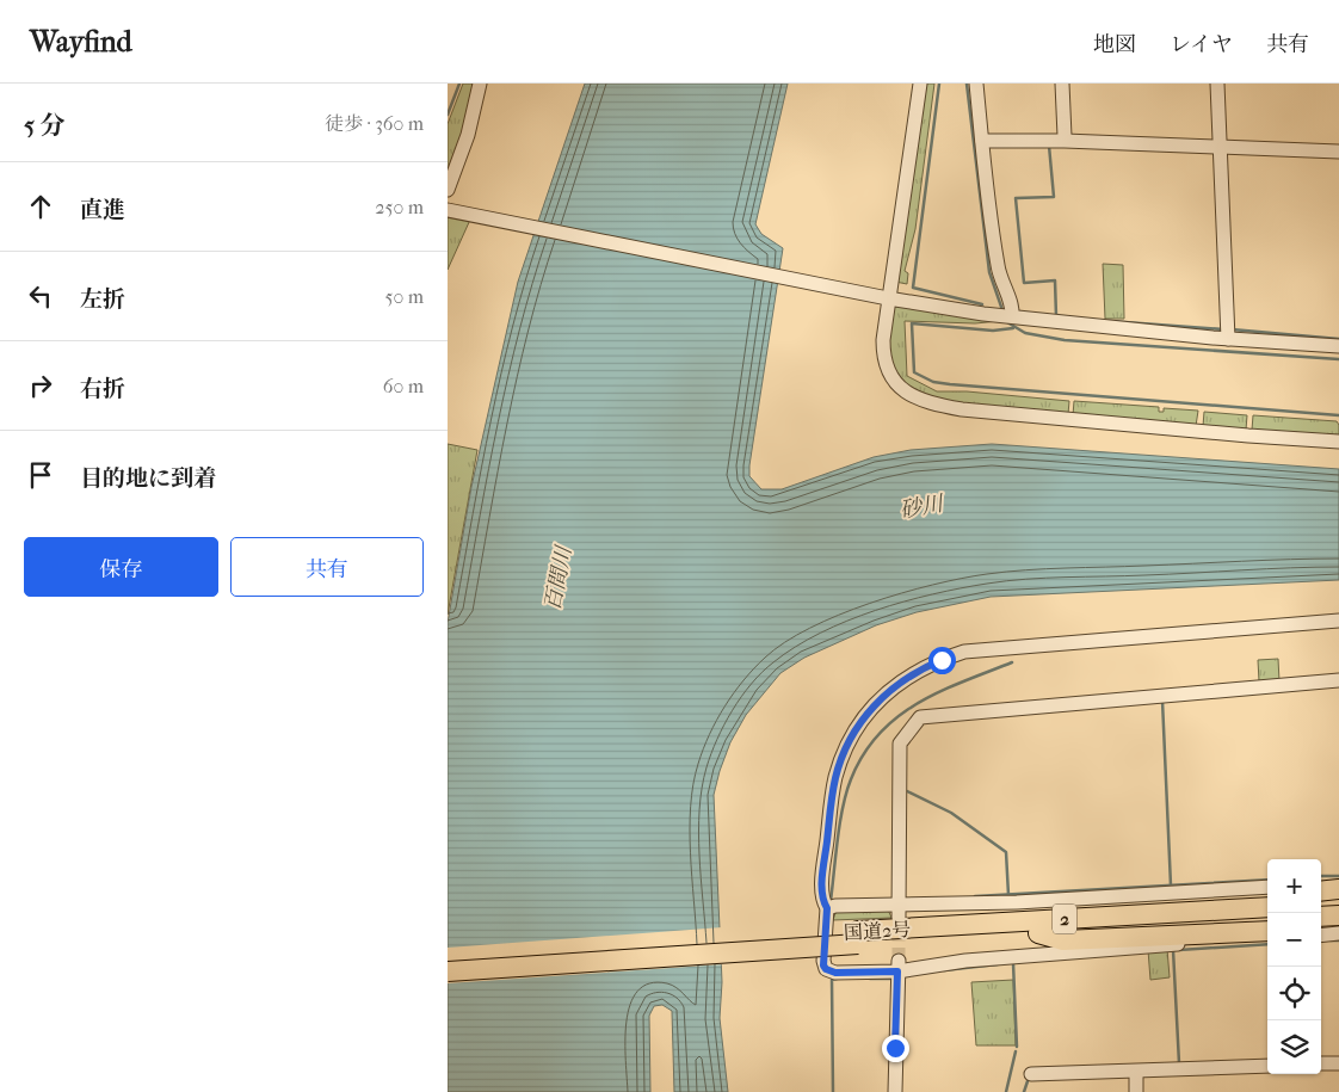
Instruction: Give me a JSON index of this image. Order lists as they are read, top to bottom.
{
  "streets": {
    "highway": ["2", "国道2号"]
  },
  "water": ["砂川", "百間川"],
  "page": {
    "header": "Wayfind",
    "nav": ["地図", "レイヤ", "共有"],
    "heading": ["5 分", "徒歩 · 360 m"],
    "list": [
      ["直進", "250 m"],
      ["左折", "50 m"],
      ["右折", "60 m"],
      "目的地に到着"
    ],
    "buttons": ["保存", "共有"],
    "map_buttons": ["+", "−"]
  }
}
